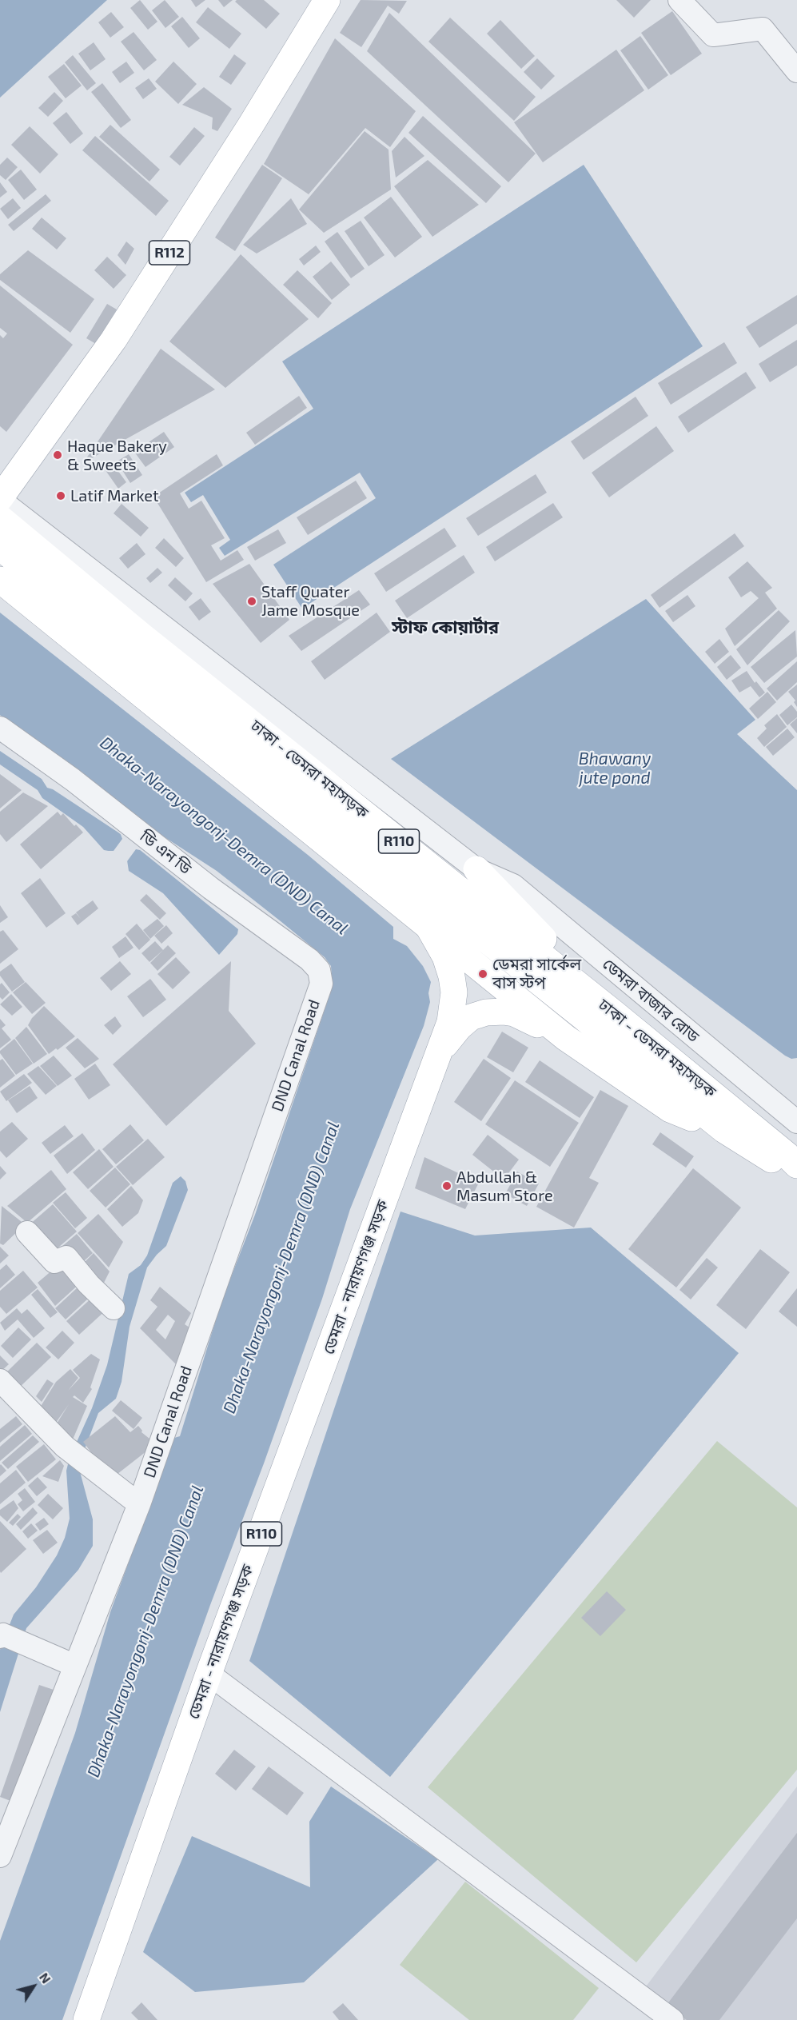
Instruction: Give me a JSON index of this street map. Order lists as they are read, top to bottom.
{
  "streets": {
    "main road": [
      "R112",
      "ঢাকা - ডেমরা মহাসড়ক",
      "R110",
      "ডেমরা - নারায়ণগঞ্জ সড়ক"
    ],
    "street": ["ডি এন ডি", "ডেমরা বাজার রোড", "DND Canal Road"]
  },
  "crossings": [
    ["R112", "ডেমরা বাজার রোড"],
    ["ডি এন ডি", "DND Canal Road"]
  ],
  "districts": ["স্টাফ কোয়ার্টার"],
  "water": ["Bhawany jute pond", "Dhaka-Narayongonj-Demra (DND) Canal"],
  "places": [
    "Haque Bakery & Sweets",
    "Latif Market",
    "Staff Quater Jame Mosque",
    "ডেমরা সার্কেল বাস স্টপ",
    "Abdullah & Masum Store"
  ],
  "north": "top right"
}
